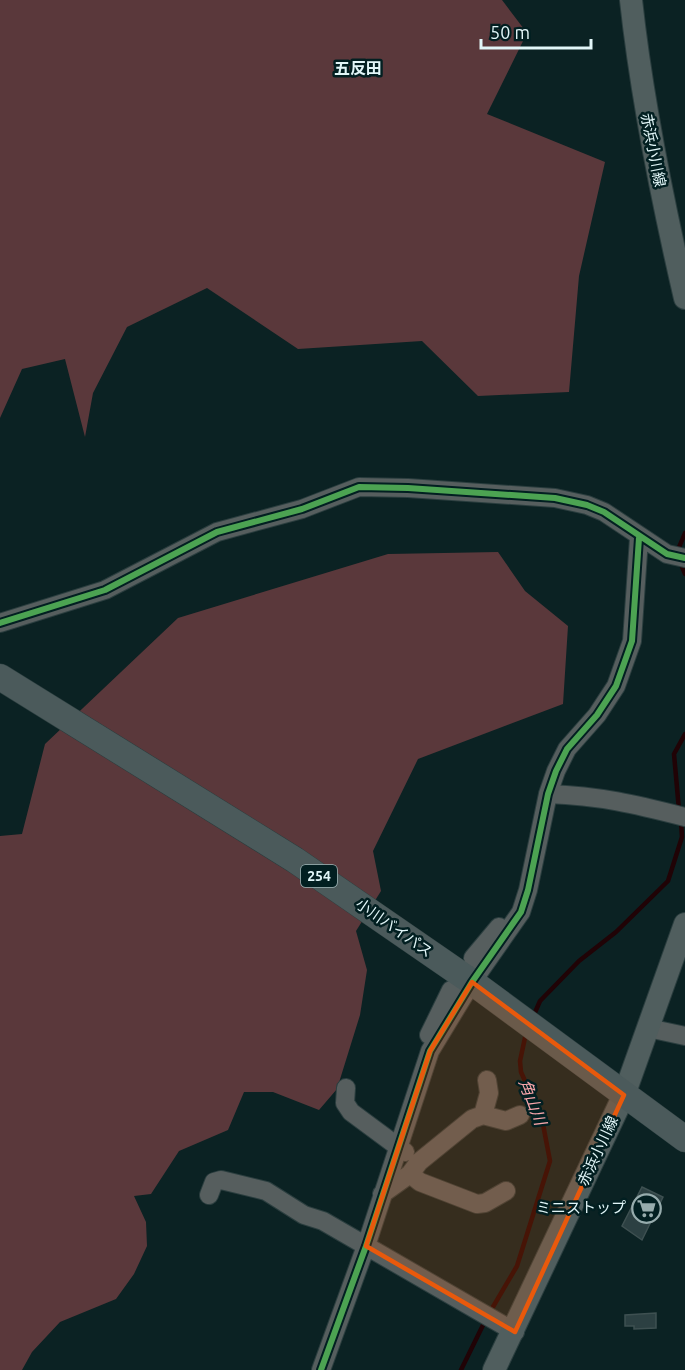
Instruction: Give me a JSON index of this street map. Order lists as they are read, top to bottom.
{
  "streets": {
    "highway": ["254", "小川バイパス"],
    "main road": ["赤浜小川線"]
  },
  "crossings": [
    ["赤浜小川線", "小川バイパス"]
  ],
  "districts": ["五反田"],
  "water": ["角山川"],
  "places": {
    "supermarket": ["ミニストップ"]
  },
  "scale_bar": "50 m"
}
